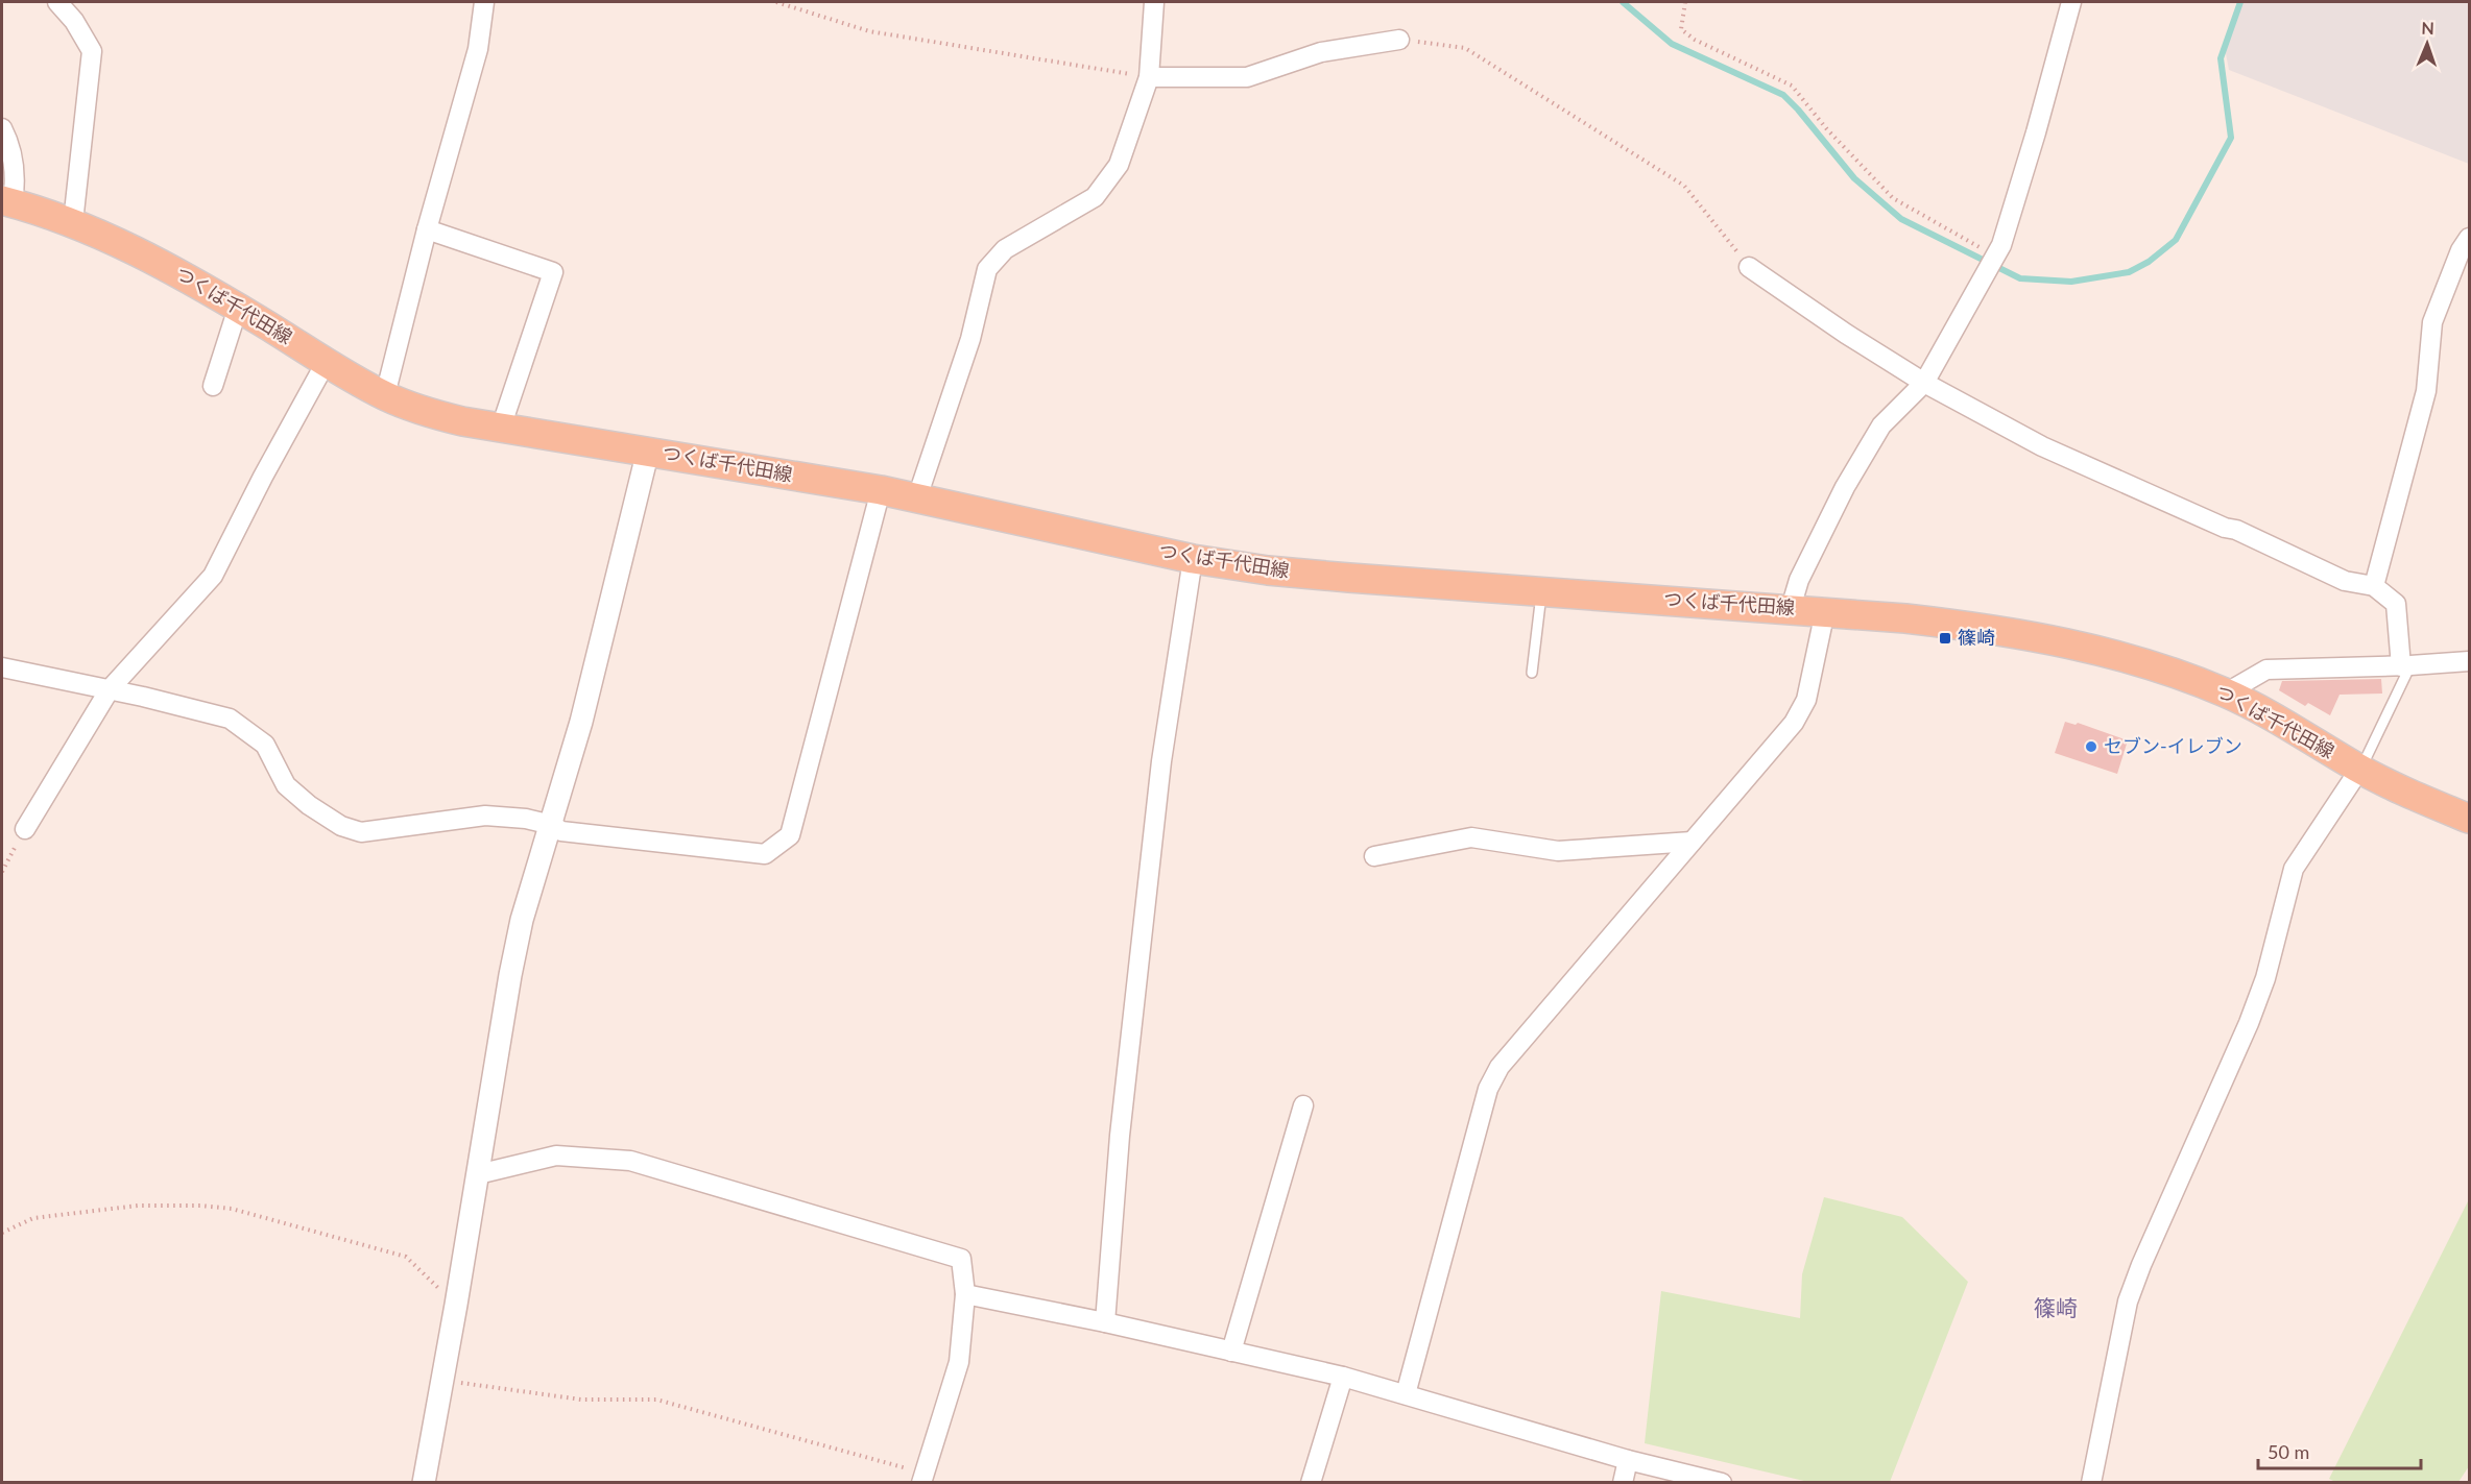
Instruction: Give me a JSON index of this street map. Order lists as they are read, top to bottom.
{
  "streets": {
    "main road": ["つくば千代田線"]
  },
  "districts": ["篠崎"],
  "places": {
    "transit": ["篠崎"],
    "other": ["セブン-イレブン"]
  },
  "scale_bar": "50 m",
  "north": "top"
}
